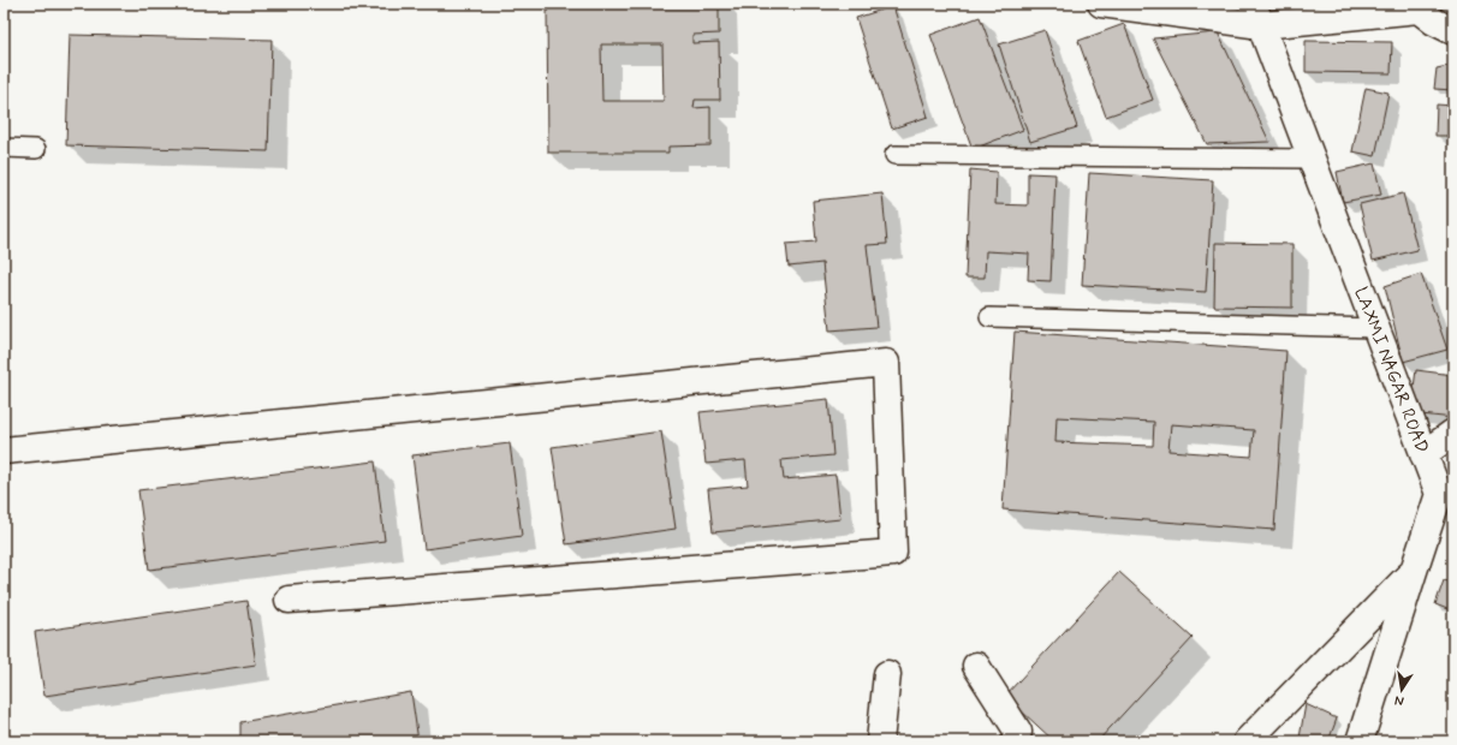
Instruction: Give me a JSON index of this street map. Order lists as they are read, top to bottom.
{
  "streets": {
    "street": ["LAXMI NAGAR ROAD"]
  },
  "north": "bottom"
}
